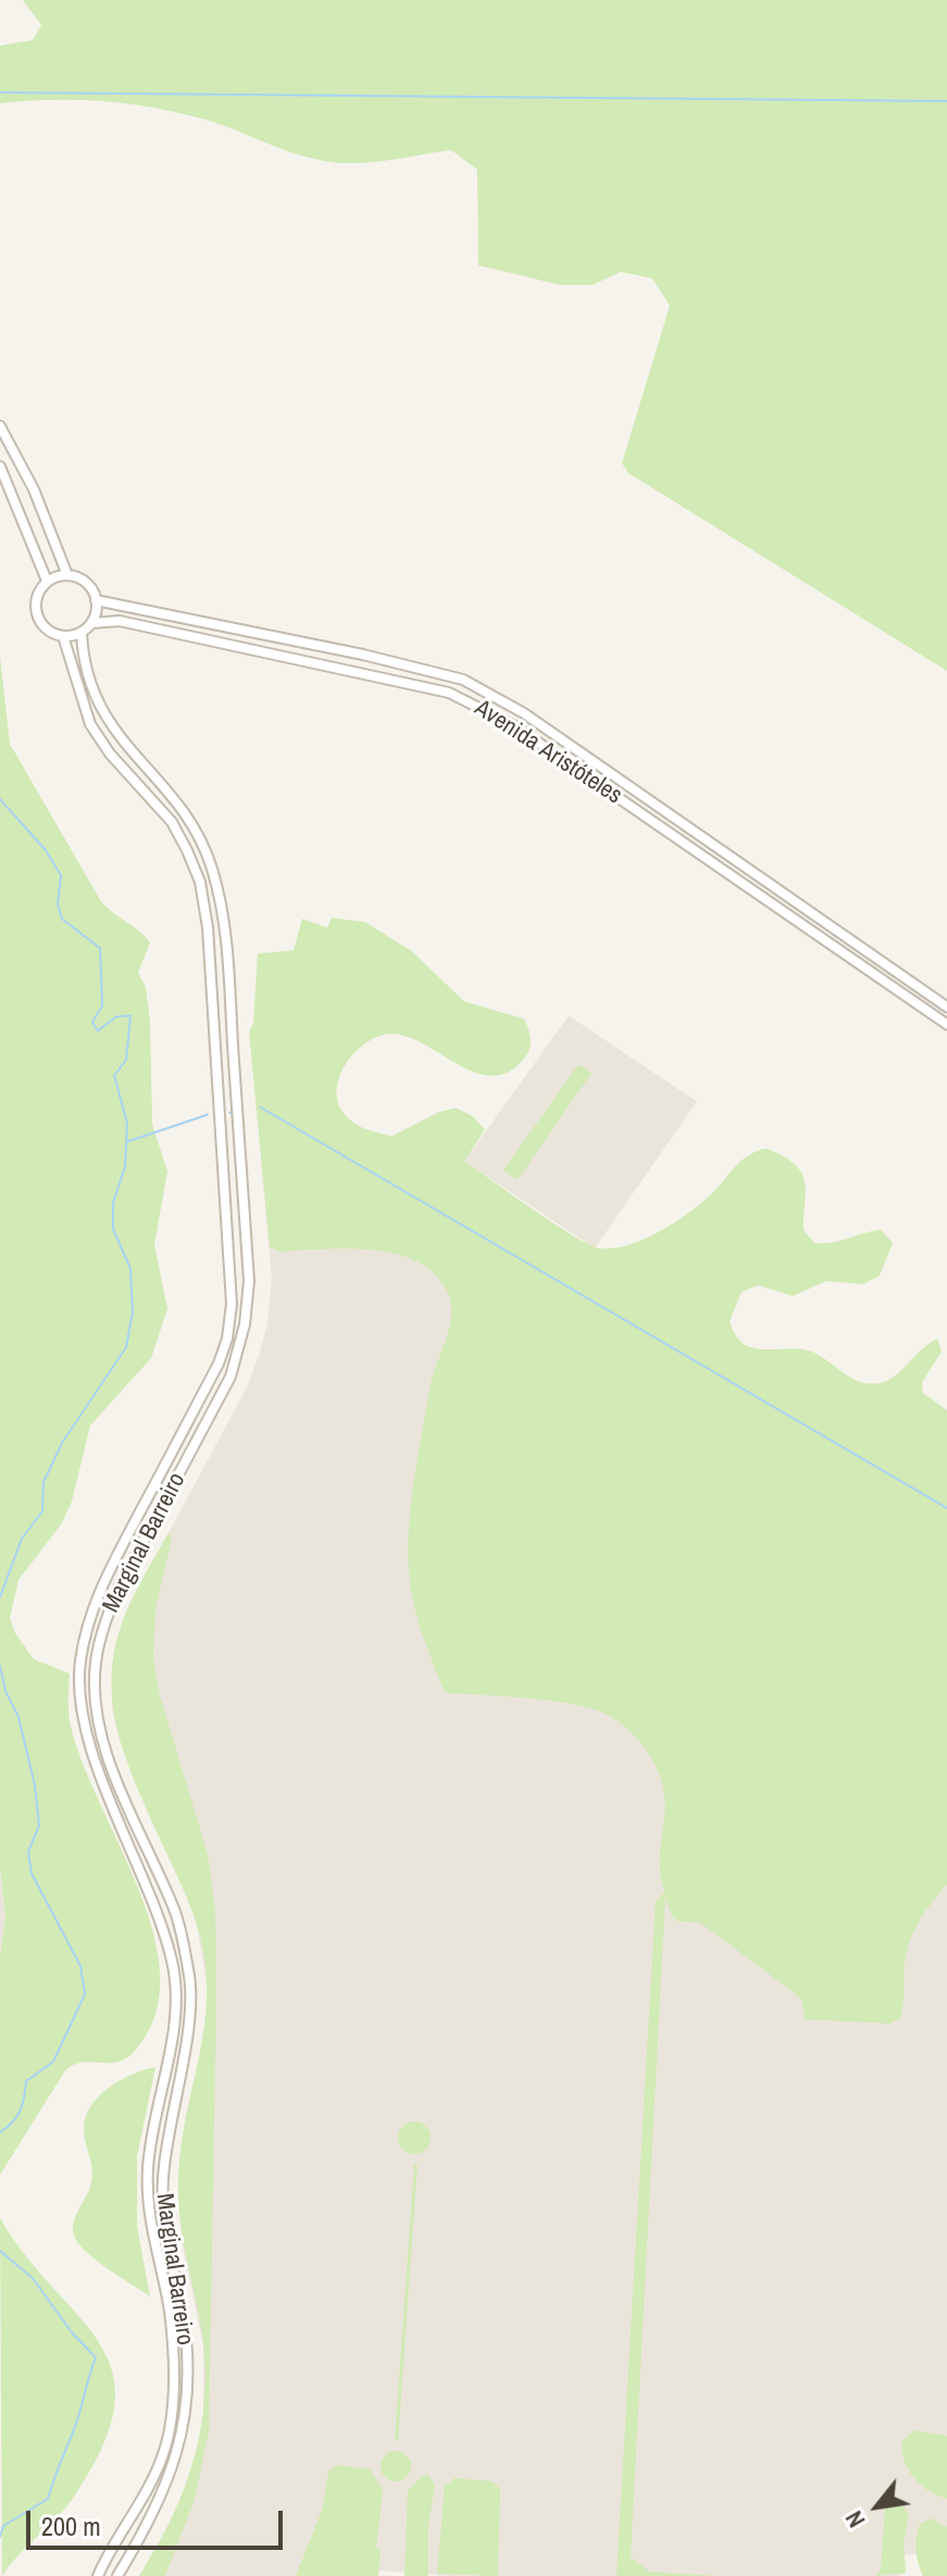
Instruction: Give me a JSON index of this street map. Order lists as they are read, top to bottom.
{
  "streets": {
    "street": ["Avenida Aristóteles", "Marginal Barreiro"]
  },
  "crossings": [
    ["Avenida Aristóteles", "Marginal Barreiro"]
  ],
  "scale_bar": "200 m",
  "north": "bottom left"
}
